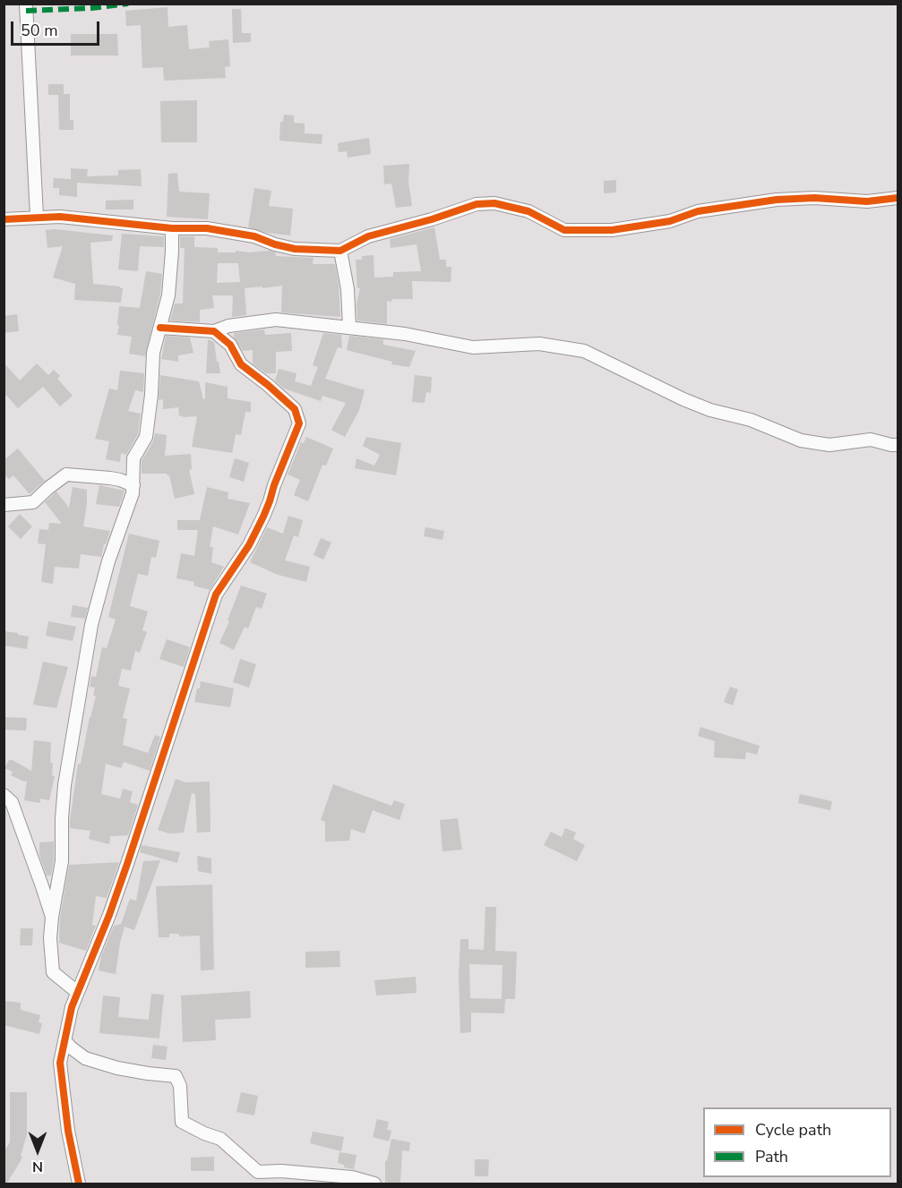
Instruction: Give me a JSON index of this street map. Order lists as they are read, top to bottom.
{
  "legend": ["Cycle path", "Path"],
  "scale_bar": "50 m",
  "north": "bottom"
}
